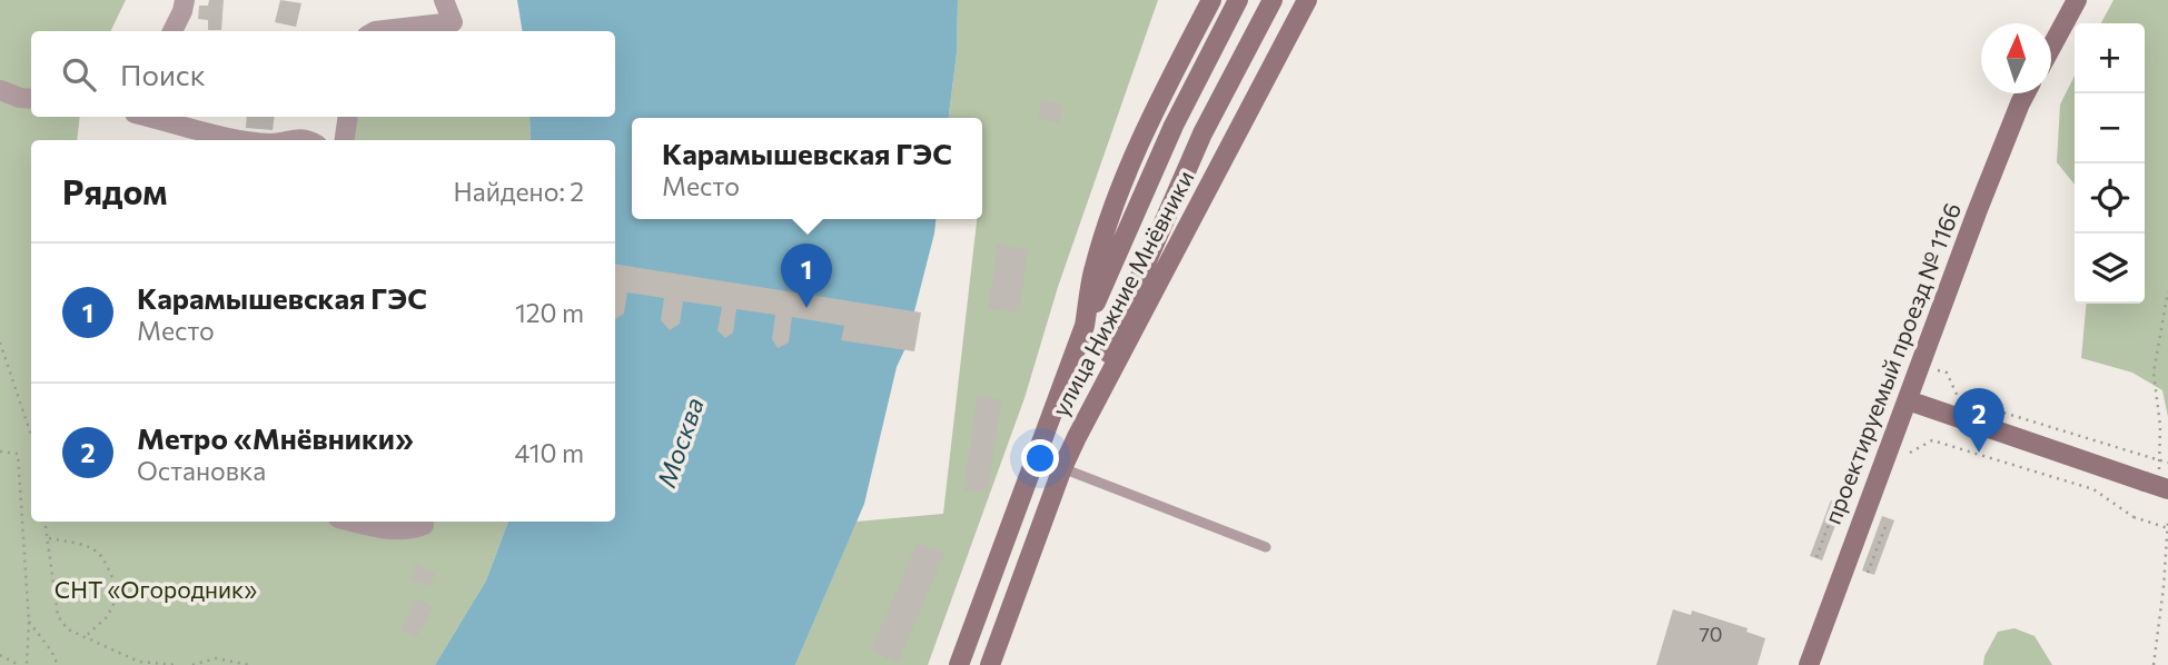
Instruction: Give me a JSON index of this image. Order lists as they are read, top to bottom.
{
  "streets": {
    "main road": ["улица Нижние Мнёвники", "проектируемый проезд № 1166"]
  },
  "water": ["Москва"],
  "parks": ["СНТ «Огородник»"],
  "house_numbers": ["70"],
  "north": "top",
  "page": {
    "map_buttons": ["+", "−"],
    "search": "Поиск",
    "popup": ["Карамышевская ГЭС", "Место"],
    "heading": ["Рядом", "Найдено: 2"],
    "list": [
      {
        "mark": "1",
        "name": "Карамышевская ГЭС",
        "note": "Место",
        "value": "120 m"
      },
      {
        "mark": "2",
        "name": "Метро «Мнёвники»",
        "note": "Остановка",
        "value": "410 m"
      }
    ],
    "pins": ["1", "2"]
  }
}
